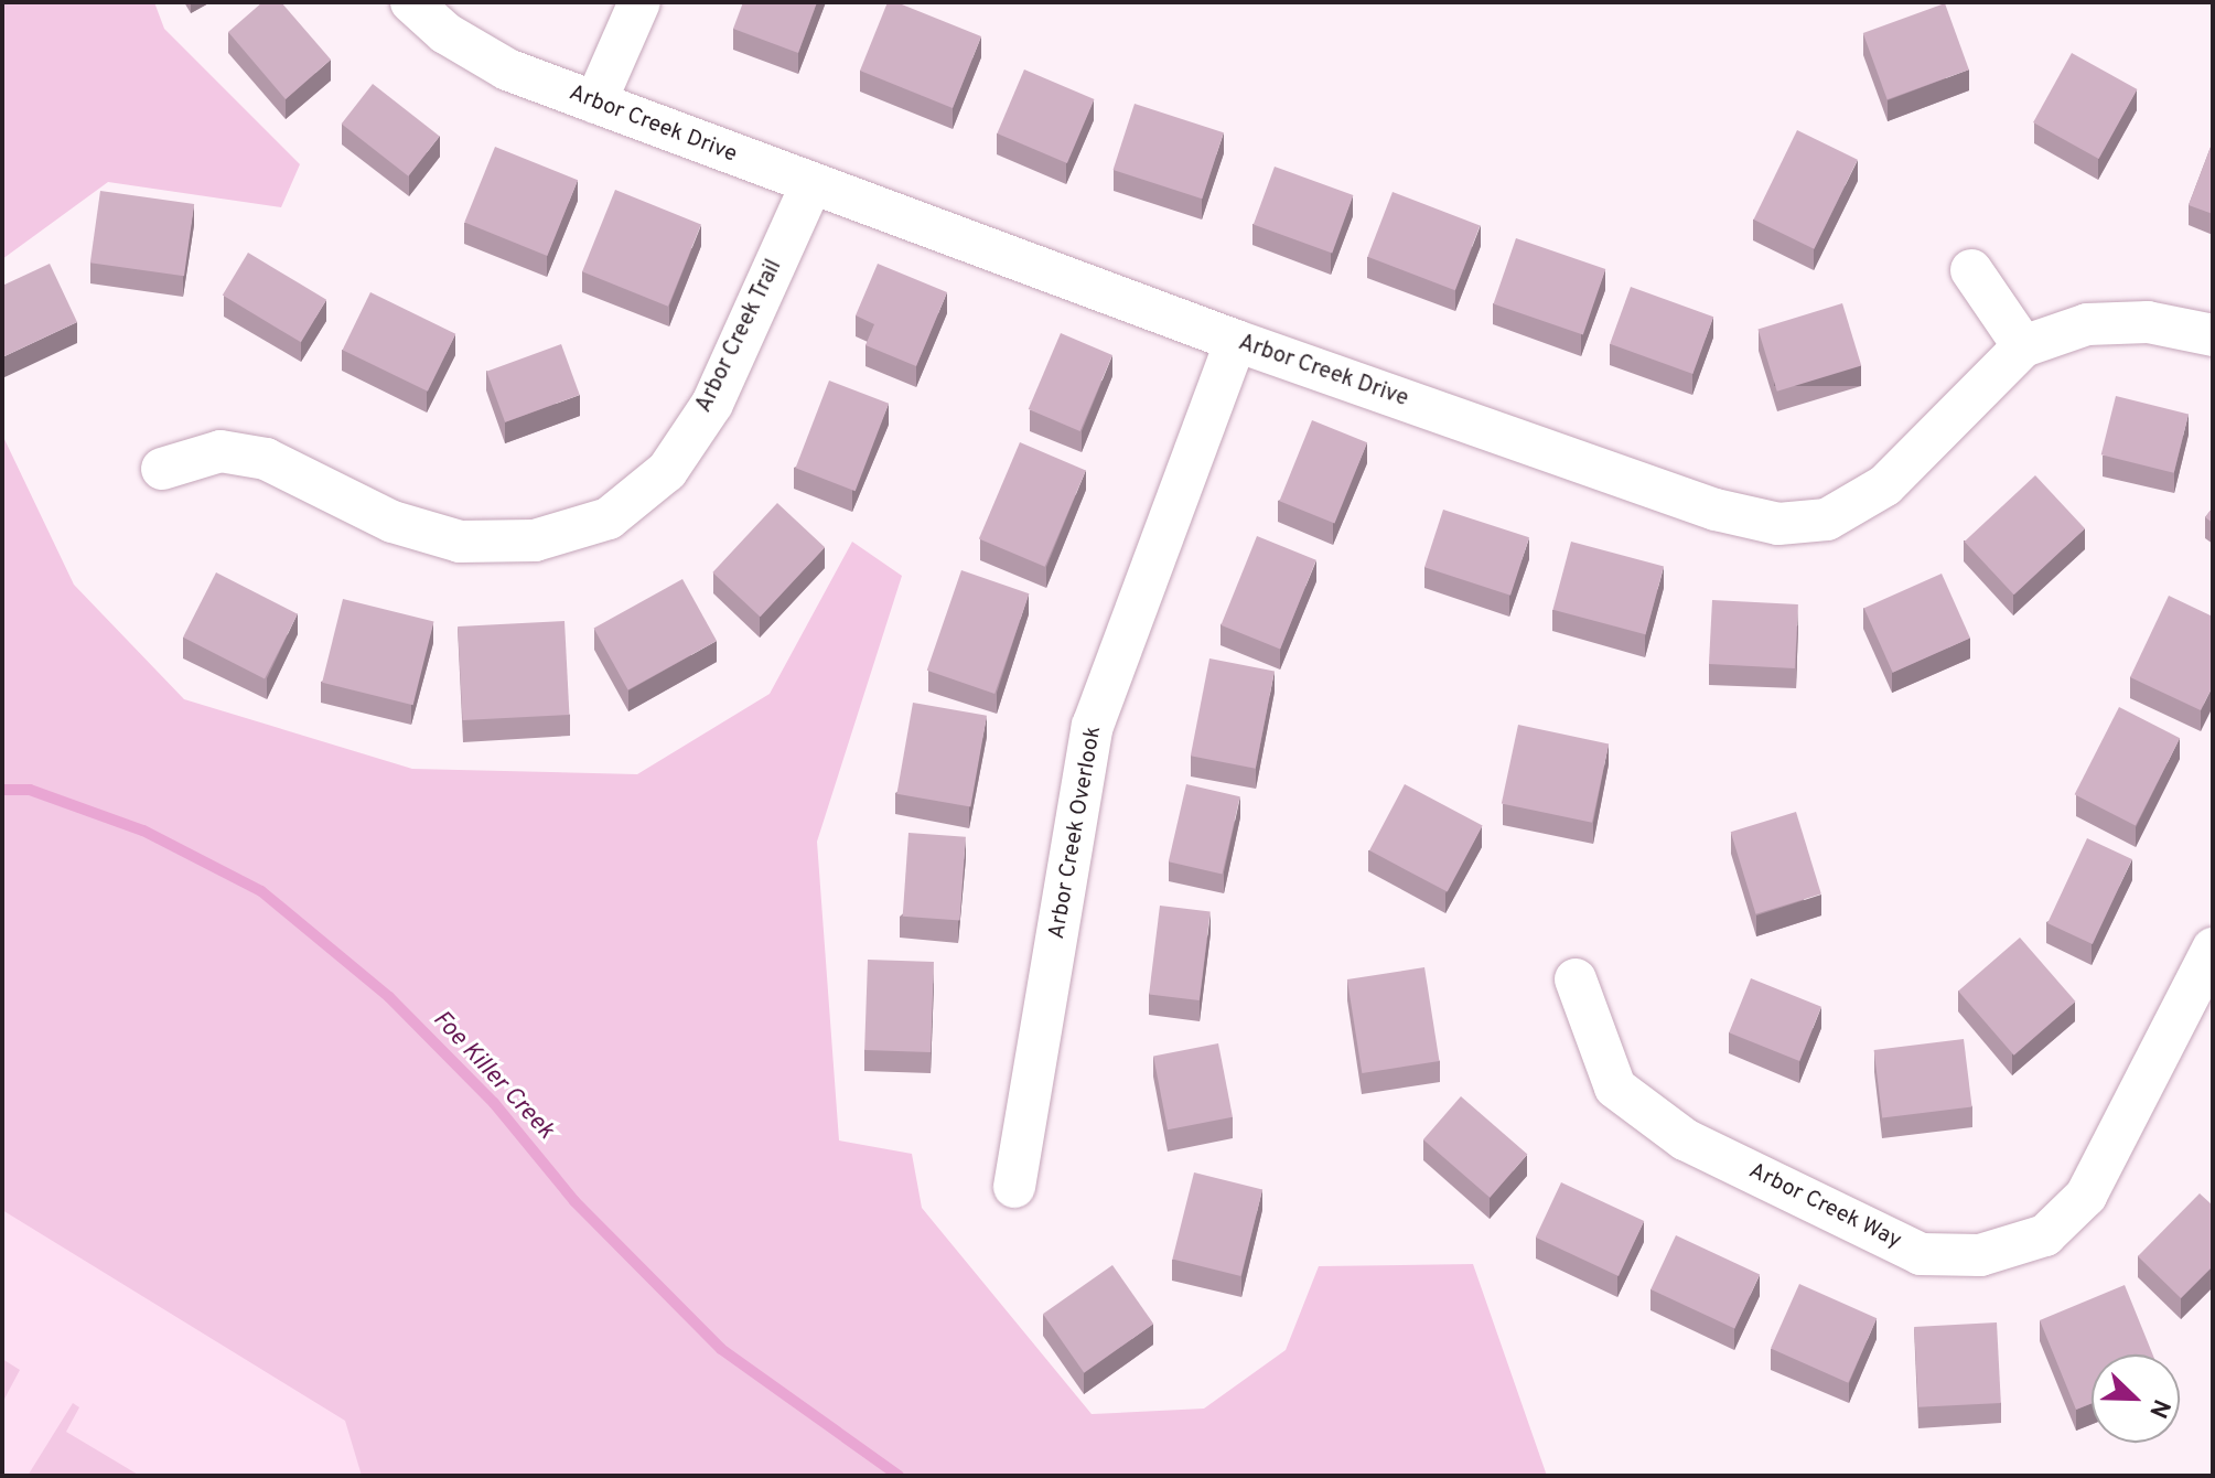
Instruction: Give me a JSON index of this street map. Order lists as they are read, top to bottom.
{
  "streets": {
    "street": [
      "Arbor Creek Drive",
      "Arbor Creek Trail",
      "Arbor Creek Overlook",
      "Arbor Creek Way"
    ]
  },
  "crossings": [
    ["Arbor Creek Drive", "Arbor Creek Trail"],
    ["Arbor Creek Drive", "Arbor Creek Overlook"]
  ],
  "water": ["Foe Killer Creek"],
  "north": "bottom right"
}
